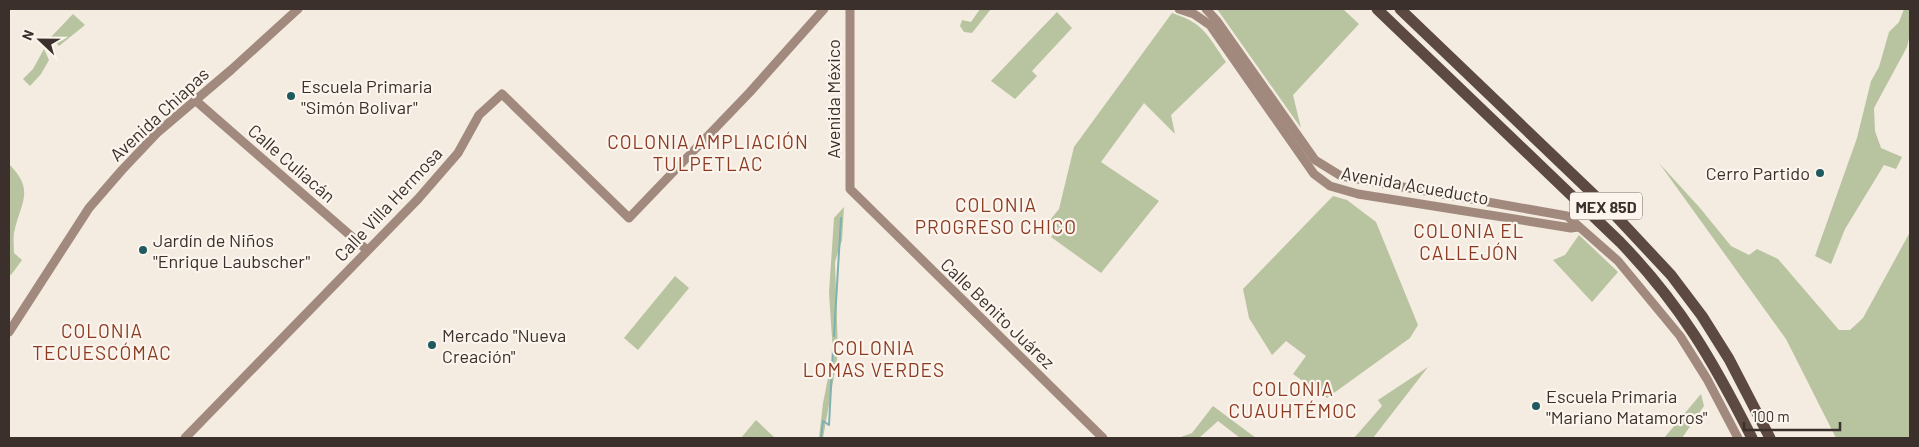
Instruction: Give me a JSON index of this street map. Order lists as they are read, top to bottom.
{
  "streets": {
    "highway": ["MEX 85D"],
    "street": [
      "Avenida México",
      "Avenida Chiapas",
      "Calle Culiacán",
      "Avenida Acueducto",
      "Calle Villa Hermosa",
      "Calle Benito Juárez"
    ]
  },
  "crossings": [
    ["Avenida México", "Calle Benito Juárez"],
    ["Avenida Chiapas", "Calle Culiacán"],
    ["Calle Culiacán", "Calle Villa Hermosa"]
  ],
  "districts": [
    "COLONIA AMPLIACIÓN TULPETLAC",
    "COLONIA PROGRESO CHICO",
    "COLONIA EL CALLEJÓN",
    "COLONIA TECUESCÓMAC",
    "COLONIA LOMAS VERDES",
    "COLONIA CUAUHTÉMOC"
  ],
  "places": [
    "Escuela Primaria \"Simón Bolivar\"",
    "Cerro Partido",
    "Jardín de Niños \"Enrique Laubscher\"",
    "Mercado \"Nueva Creación\"",
    "Escuela Primaria \"Mariano Matamoros\""
  ],
  "scale_bar": "100 m",
  "north": "left"
}
